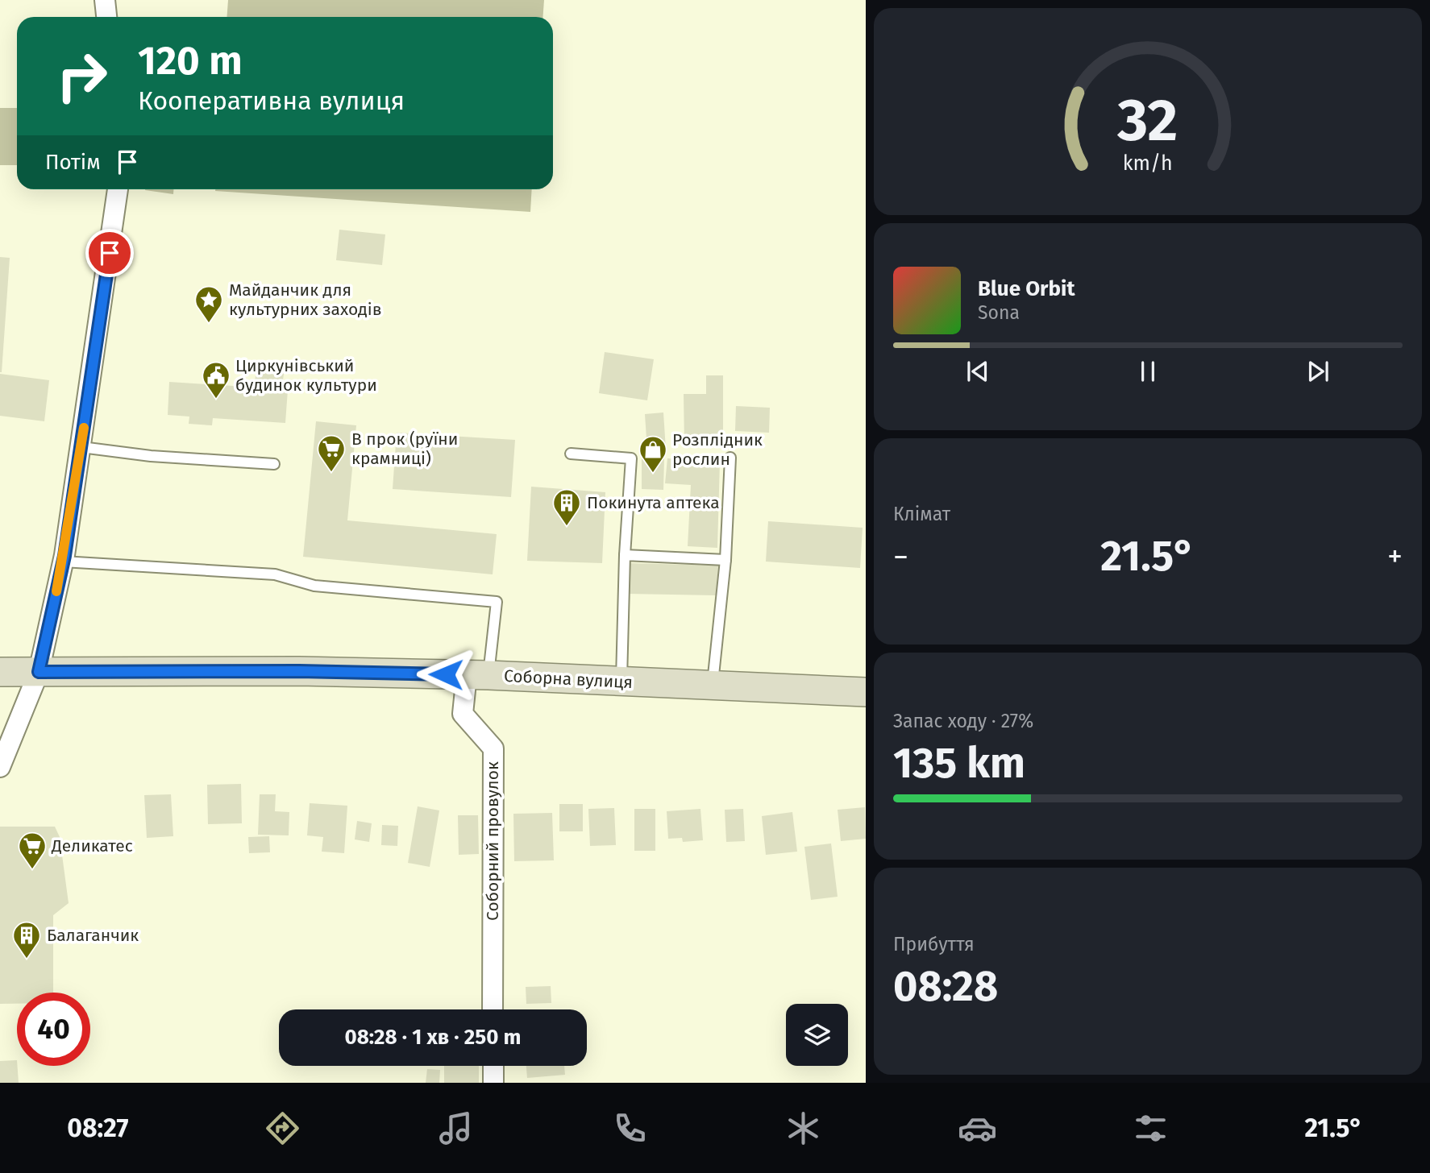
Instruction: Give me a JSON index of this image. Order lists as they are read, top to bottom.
{
  "streets": {
    "street": ["Соборна вулиця", "Соборний провулок"]
  },
  "crossings": [
    ["Соборна вулиця", "Соборний провулок"]
  ],
  "places": {
    "place": ["Майданчик для культурних заходів"],
    "public building": ["Циркунівський будинок культури"],
    "supermarket": ["В прок (руїни крамниці)", "Деликатес"],
    "shop": ["Розплідник рослин"],
    "building": ["Покинута аптека", "Балаганчик"]
  },
  "page": {
    "turn": ["120 m", "Кооперативна вулиця"],
    "then": "Потім",
    "song": ["Blue Orbit", "Sona"],
    "tile": [
      "Клімат",
      ["Запас ходу · 27%", "135 km"],
      ["Прибуття", "08:28"]
    ],
    "heat": ["−", "21.5°", "+"],
    "limit": "40",
    "trip": "08:28 · 1 хв · 250 m",
    "tabs": ["08:27", "21.5°"],
    "gauge": ["32", "km/h"]
  }
}
